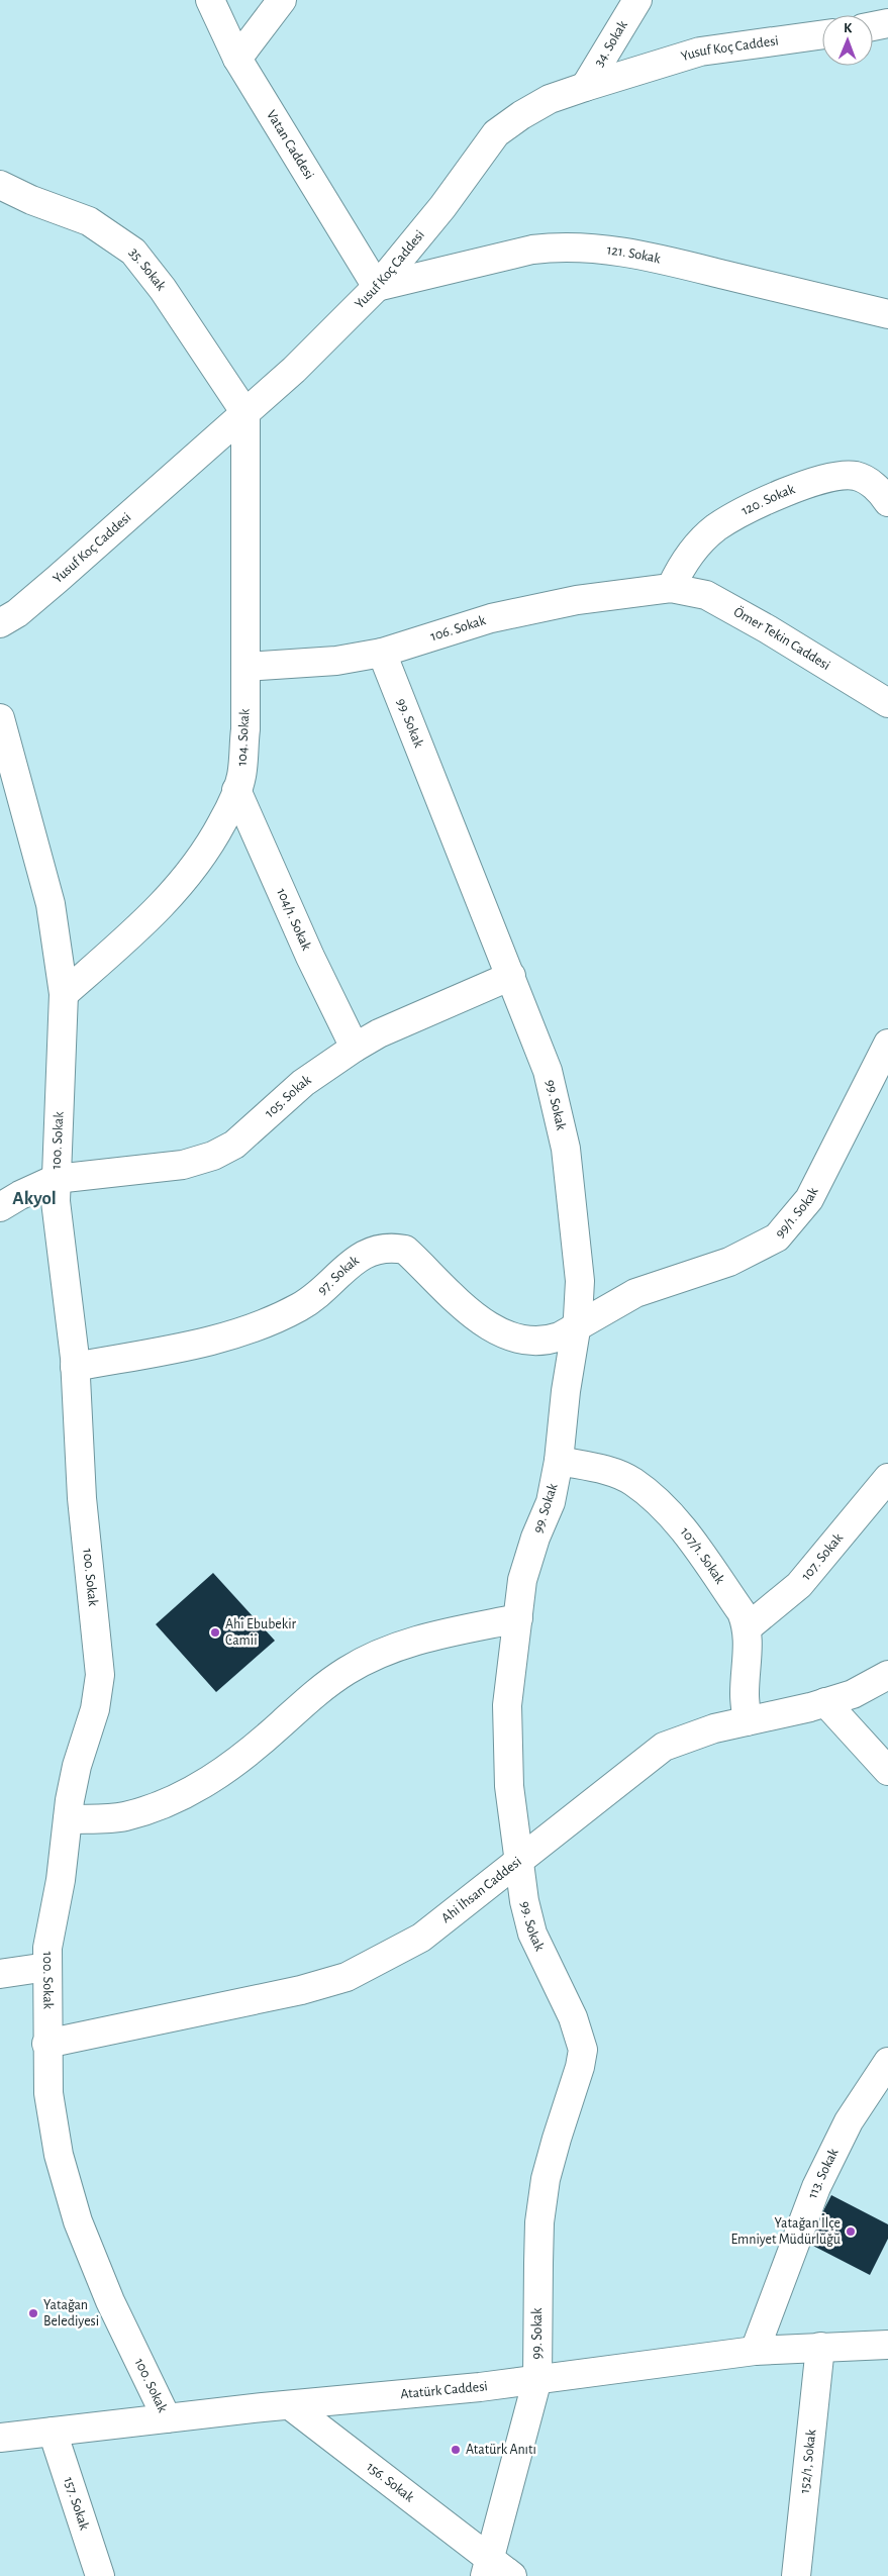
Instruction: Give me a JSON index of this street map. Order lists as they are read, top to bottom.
{
  "streets": {
    "street": [
      "34. Sokak",
      "Yusuf Koç Caddesi",
      "Vatan Caddesi",
      "121. Sokak",
      "35. Sokak",
      "120. Sokak",
      "106. Sokak",
      "Ömer Tekin Caddesi",
      "99. Sokak",
      "104. Sokak",
      "104/1. Sokak",
      "105. Sokak",
      "100. Sokak",
      "99/1. Sokak",
      "97. Sokak",
      "107/1. Sokak",
      "107. Sokak",
      "Ahi İhsan Caddesi",
      "113. Sokak",
      "Atatürk Caddesi",
      "152/1, Sokak",
      "156. Sokak",
      "157. Sokak"
    ]
  },
  "crossings": [
    ["34. Sokak", "Yusuf Koç Caddesi"],
    ["Yusuf Koç Caddesi", "Vatan Caddesi"],
    ["Yusuf Koç Caddesi", "121. Sokak"],
    ["Yusuf Koç Caddesi", "35. Sokak"],
    ["Yusuf Koç Caddesi", "104. Sokak"],
    ["Vatan Caddesi", "121. Sokak"],
    ["35. Sokak", "104. Sokak"],
    ["120. Sokak", "106. Sokak"],
    ["120. Sokak", "Ömer Tekin Caddesi"],
    ["106. Sokak", "Ömer Tekin Caddesi"],
    ["106. Sokak", "99. Sokak"],
    ["106. Sokak", "104. Sokak"],
    ["99. Sokak", "105. Sokak"],
    ["99. Sokak", "99/1. Sokak"],
    ["99. Sokak", "97. Sokak"],
    ["99. Sokak", "107/1. Sokak"],
    ["99. Sokak", "Ahi İhsan Caddesi"],
    ["99. Sokak", "Atatürk Caddesi"],
    ["104. Sokak", "104/1. Sokak"],
    ["104. Sokak", "100. Sokak"],
    ["104/1. Sokak", "105. Sokak"],
    ["105. Sokak", "100. Sokak"],
    ["100. Sokak", "97. Sokak"],
    ["100. Sokak", "Ahi İhsan Caddesi"],
    ["100. Sokak", "Atatürk Caddesi"],
    ["99/1. Sokak", "97. Sokak"],
    ["107/1. Sokak", "107. Sokak"],
    ["107/1. Sokak", "Ahi İhsan Caddesi"],
    ["113. Sokak", "Atatürk Caddesi"],
    ["Atatürk Caddesi", "152/1, Sokak"],
    ["Atatürk Caddesi", "156. Sokak"],
    ["Atatürk Caddesi", "157. Sokak"]
  ],
  "districts": ["Akyol"],
  "places": [
    "Ahi Ebubekir Camii",
    "Yatağan İlçe Emniyet Müdürlüğü",
    "Yatağan Belediyesi",
    "Atatürk Anıtı"
  ],
  "north": "top"
}
